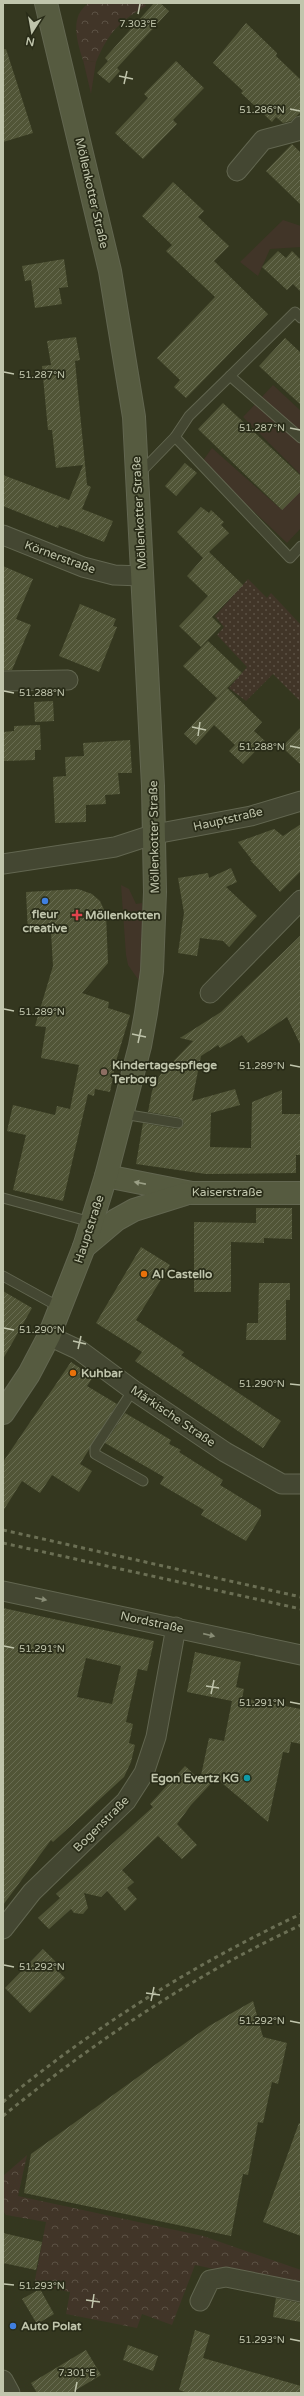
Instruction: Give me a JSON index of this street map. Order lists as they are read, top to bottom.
{
  "streets": {
    "main road": ["Möllenkotter Straße", "Hauptstraße", "Kaiserstraße"],
    "street": [
      "Körnerstraße",
      "Märkische Straße",
      "Nordstraße",
      "Bogenstraße"
    ]
  },
  "crossings": [
    ["Möllenkotter Straße", "Körnerstraße"],
    ["Möllenkotter Straße", "Hauptstraße"],
    ["Hauptstraße", "Kaiserstraße"],
    ["Hauptstraße", "Märkische Straße"],
    ["Nordstraße", "Bogenstraße"]
  ],
  "one_way": ["Kaiserstraße", "Nordstraße"],
  "places": {
    "other": [
      "fleur creative",
      "Kindertagespflege Terborg",
      "Al Castello",
      "Kuhbar",
      "Egon Evertz KG",
      "Auto Polat"
    ],
    "health": ["Möllenkotten"]
  },
  "north": "bottom",
  "coordinates": [
    "7.303°E",
    "51.286°N",
    "51.287°N",
    "51.288°N",
    "51.289°N",
    "51.290°N",
    "51.291°N",
    "51.292°N",
    "51.293°N",
    "7.301°E"
  ]
}
